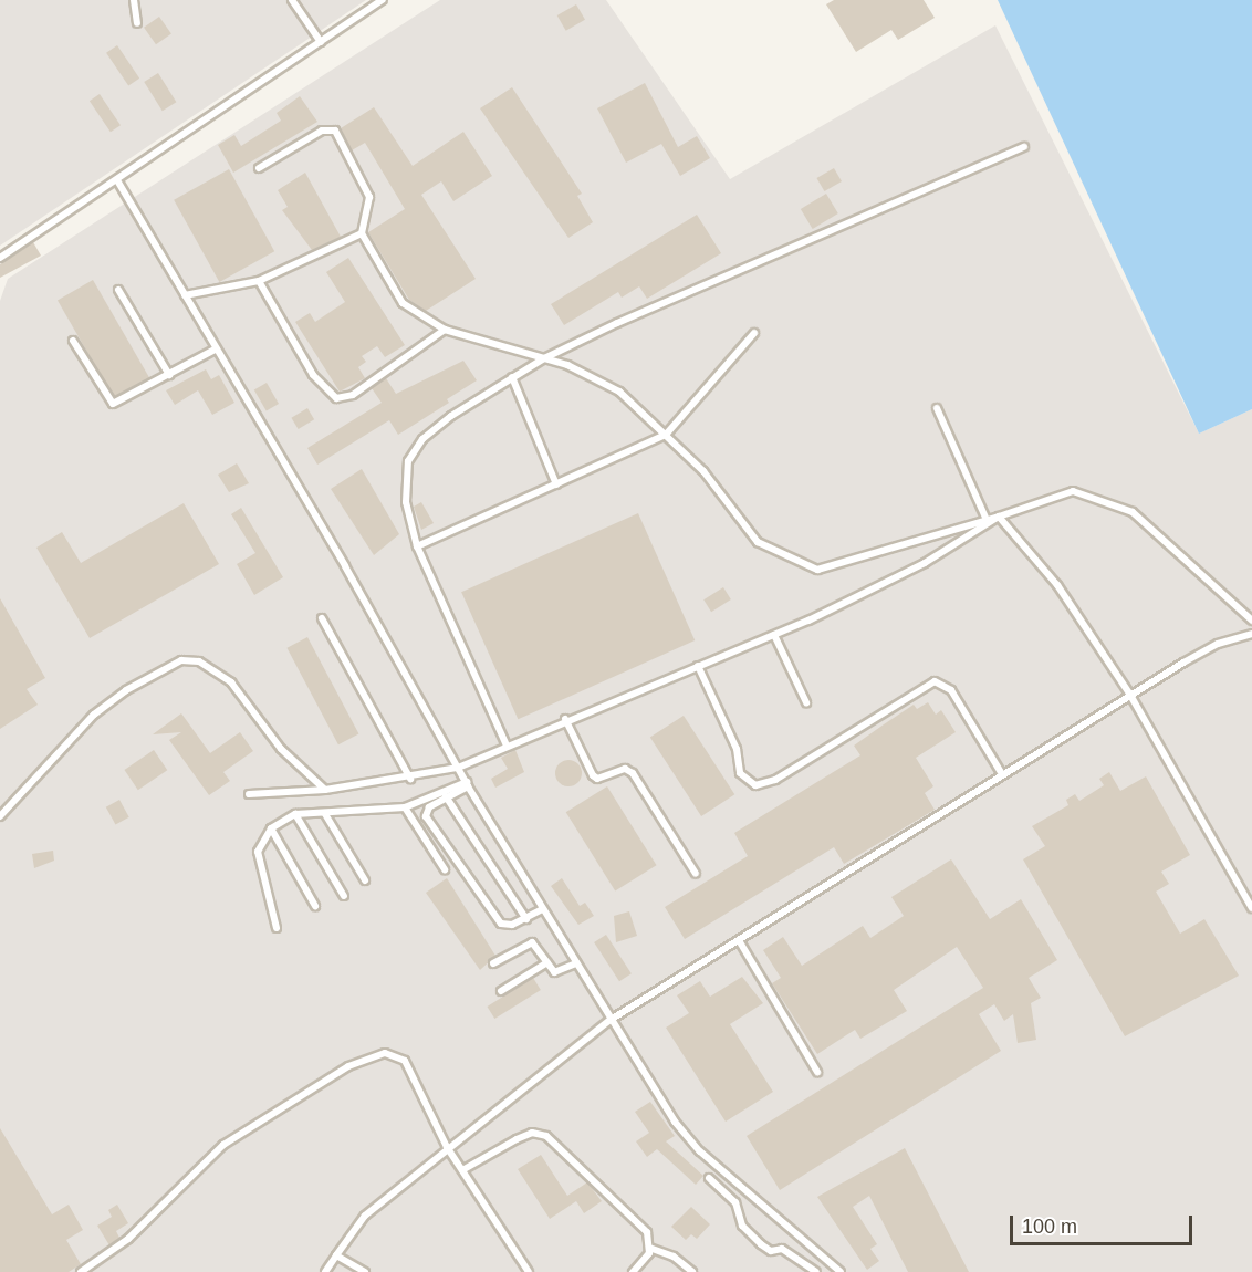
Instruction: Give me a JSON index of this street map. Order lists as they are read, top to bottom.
{
  "scale_bar": "100 m"
}
